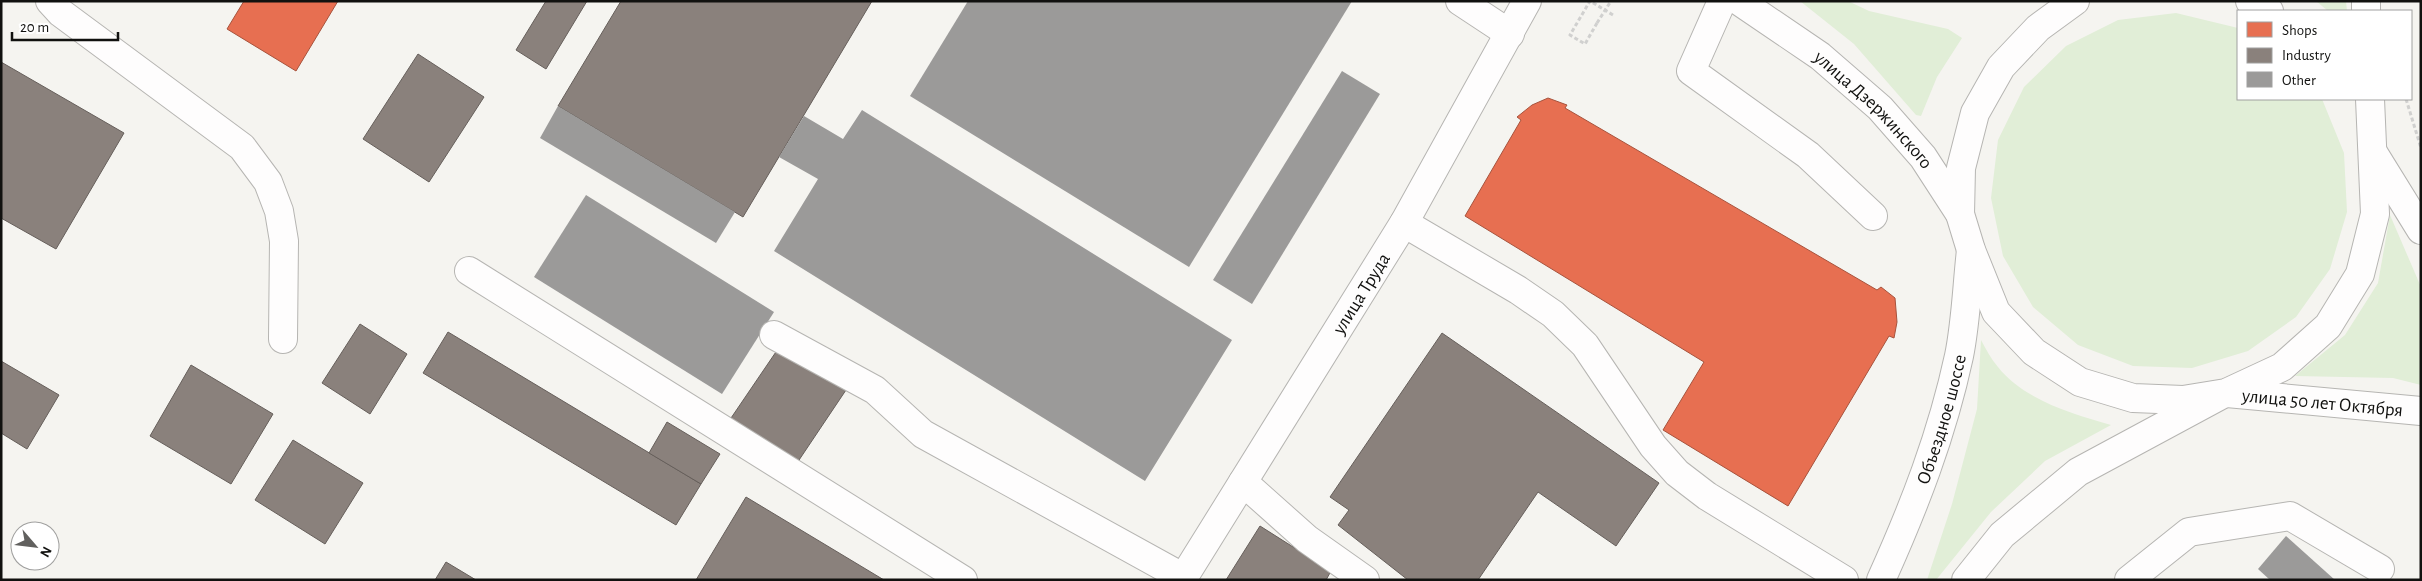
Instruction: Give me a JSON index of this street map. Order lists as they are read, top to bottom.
{
  "streets": {
    "main road": [
      "улица Дзержинского",
      "улица Труда",
      "улица 50 лет Октября",
      "Объездное шоссе"
    ]
  },
  "crossings": [
    ["улица Дзержинского", "улица 50 лет Октября"],
    ["улица Дзержинского", "Объездное шоссе"]
  ],
  "legend": ["Shops", "Industry", "Other"],
  "scale_bar": "20 m",
  "north": "bottom right"
}
